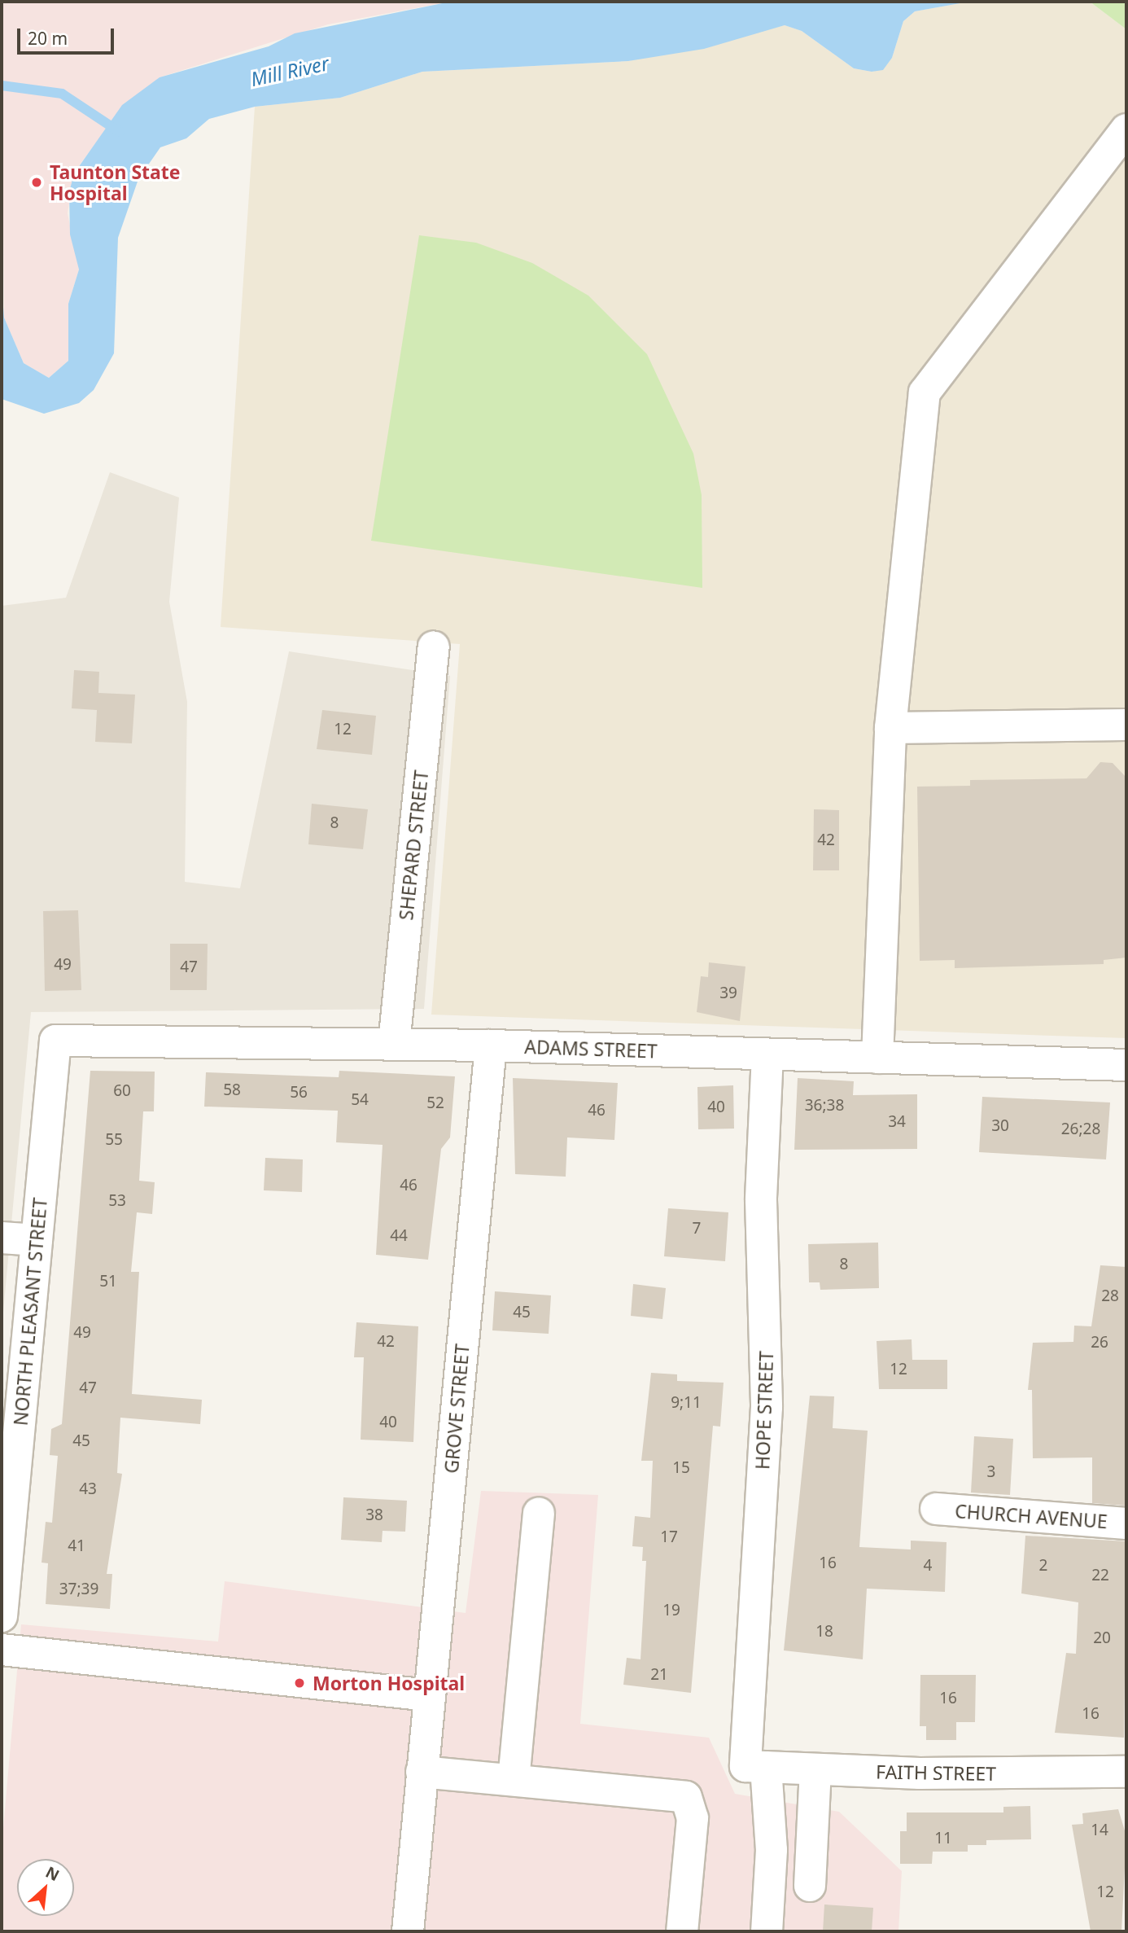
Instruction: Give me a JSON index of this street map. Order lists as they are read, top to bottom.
{
  "streets": {
    "street": [
      "SHEPARD STREET",
      "ADAMS STREET",
      "NORTH PLEASANT STREET",
      "GROVE STREET",
      "HOPE STREET",
      "CHURCH AVENUE",
      "FAITH STREET"
    ]
  },
  "crossings": [
    ["SHEPARD STREET", "ADAMS STREET"],
    ["ADAMS STREET", "NORTH PLEASANT STREET"],
    ["ADAMS STREET", "GROVE STREET"],
    ["ADAMS STREET", "HOPE STREET"],
    ["HOPE STREET", "FAITH STREET"]
  ],
  "water": ["Mill River"],
  "places": ["Taunton State Hospital", "Morton Hospital"],
  "house_numbers": [
    "12",
    "8",
    "42",
    "49",
    "47",
    "39",
    "58",
    "60",
    "56",
    "54",
    "52",
    "36;38",
    "40",
    "46",
    "34",
    "30",
    "26;28",
    "55",
    "46",
    "53",
    "7",
    "44",
    "8",
    "51",
    "28",
    "45",
    "49",
    "42",
    "26",
    "12",
    "47",
    "9;11",
    "40",
    "45",
    "15",
    "3",
    "43",
    "38",
    "17",
    "41",
    "16",
    "4",
    "2",
    "22",
    "37;39",
    "19",
    "18",
    "20",
    "21",
    "16",
    "16",
    "14",
    "11",
    "12"
  ],
  "scale_bar": "20 m",
  "north": "top right"
}
